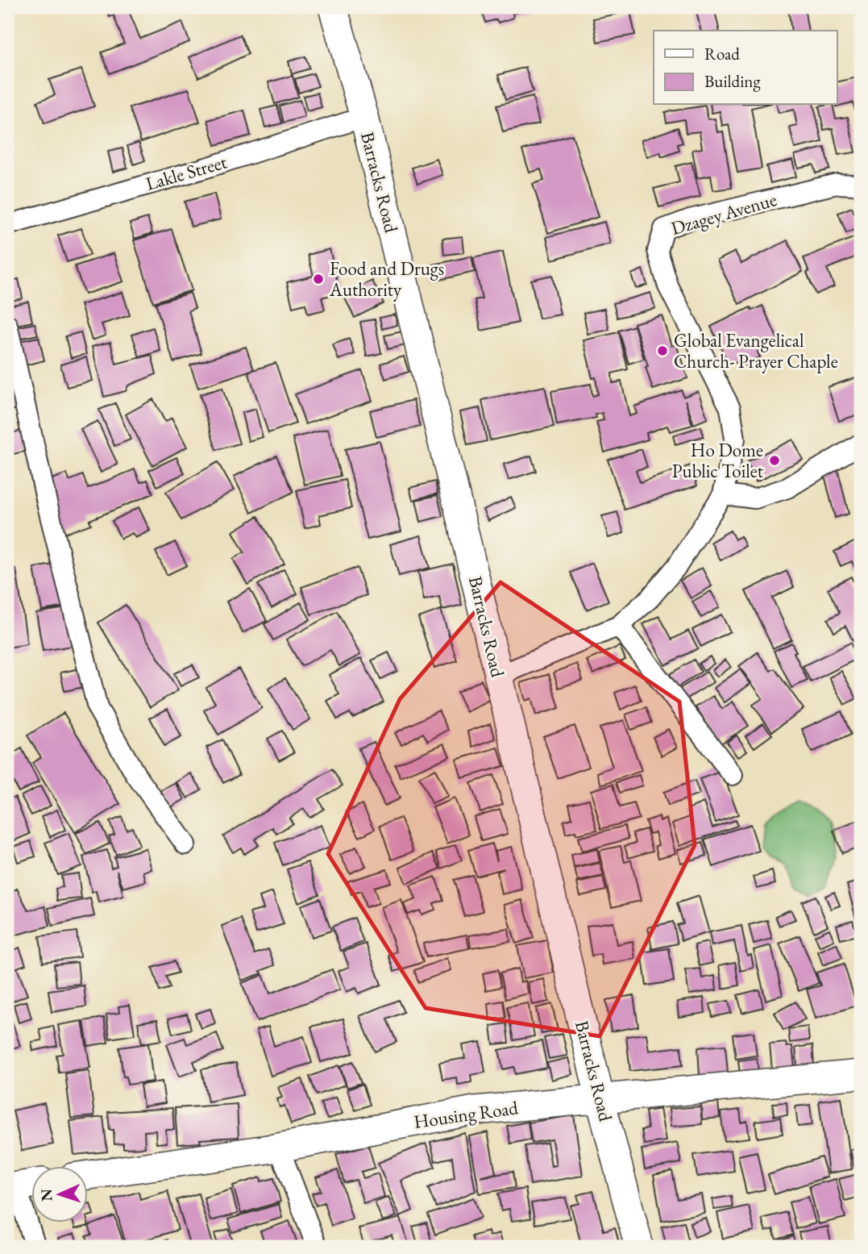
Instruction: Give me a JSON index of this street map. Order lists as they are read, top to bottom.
{
  "streets": {
    "street": [
      "Lakle Street",
      "Barracks Road",
      "Dzagey Avenue",
      "Housing Road"
    ]
  },
  "crossings": [
    ["Lakle Street", "Barracks Road"],
    ["Barracks Road", "Dzagey Avenue"],
    ["Barracks Road", "Housing Road"]
  ],
  "places": ["Food and Drugs Authority", "Global Evangelical Church- Prayer Chaple", "Ho Dome Public Toilet"],
  "legend": ["Road", "Building"],
  "north": "left"
}
